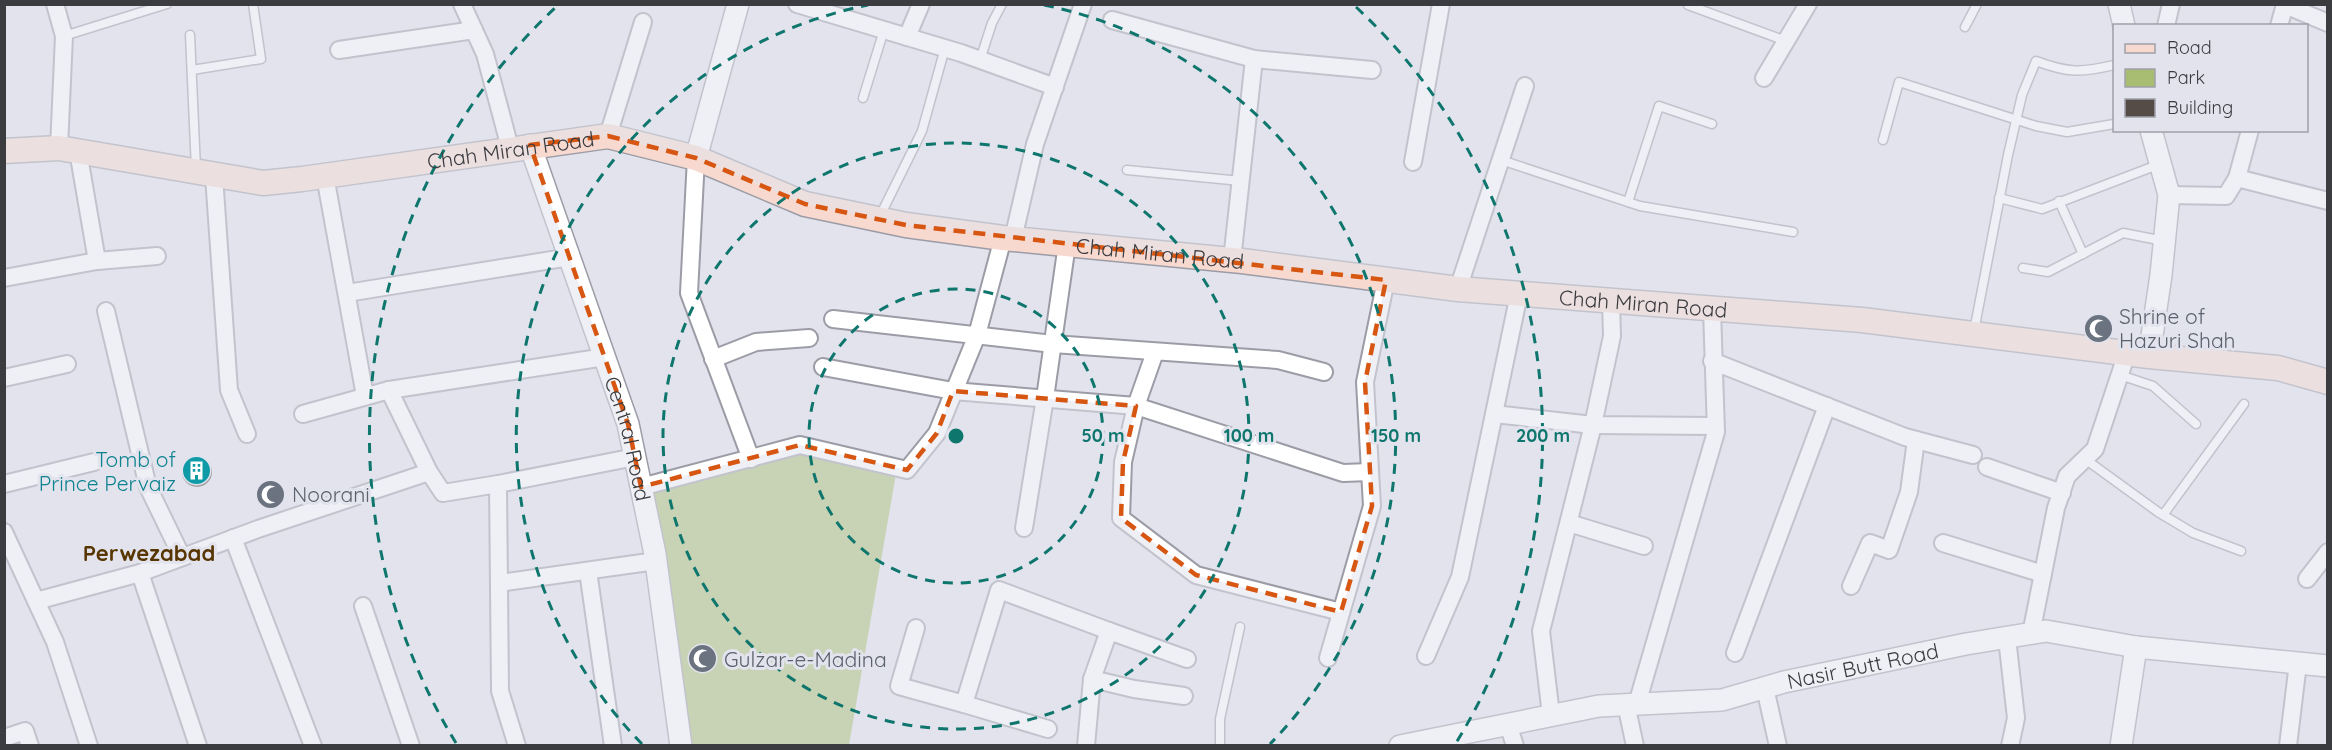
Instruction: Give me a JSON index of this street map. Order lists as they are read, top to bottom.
{
  "streets": {
    "main road": ["Chah Miran Road"],
    "street": ["Central Road", "Nasir Butt Road"]
  },
  "crossings": [
    ["Chah Miran Road", "Central Road"]
  ],
  "districts": ["Perwezabad"],
  "places": {
    "mosque": ["Shrine of Hazuri Shah", "Noorani", "Gulzar-e-Madina"],
    "building": ["Tomb of Prince Pervaiz"]
  },
  "legend": ["Road", "Park", "Building"],
  "rings": [
    "50 m",
    "100 m",
    "150 m",
    "200 m"
  ]
}
